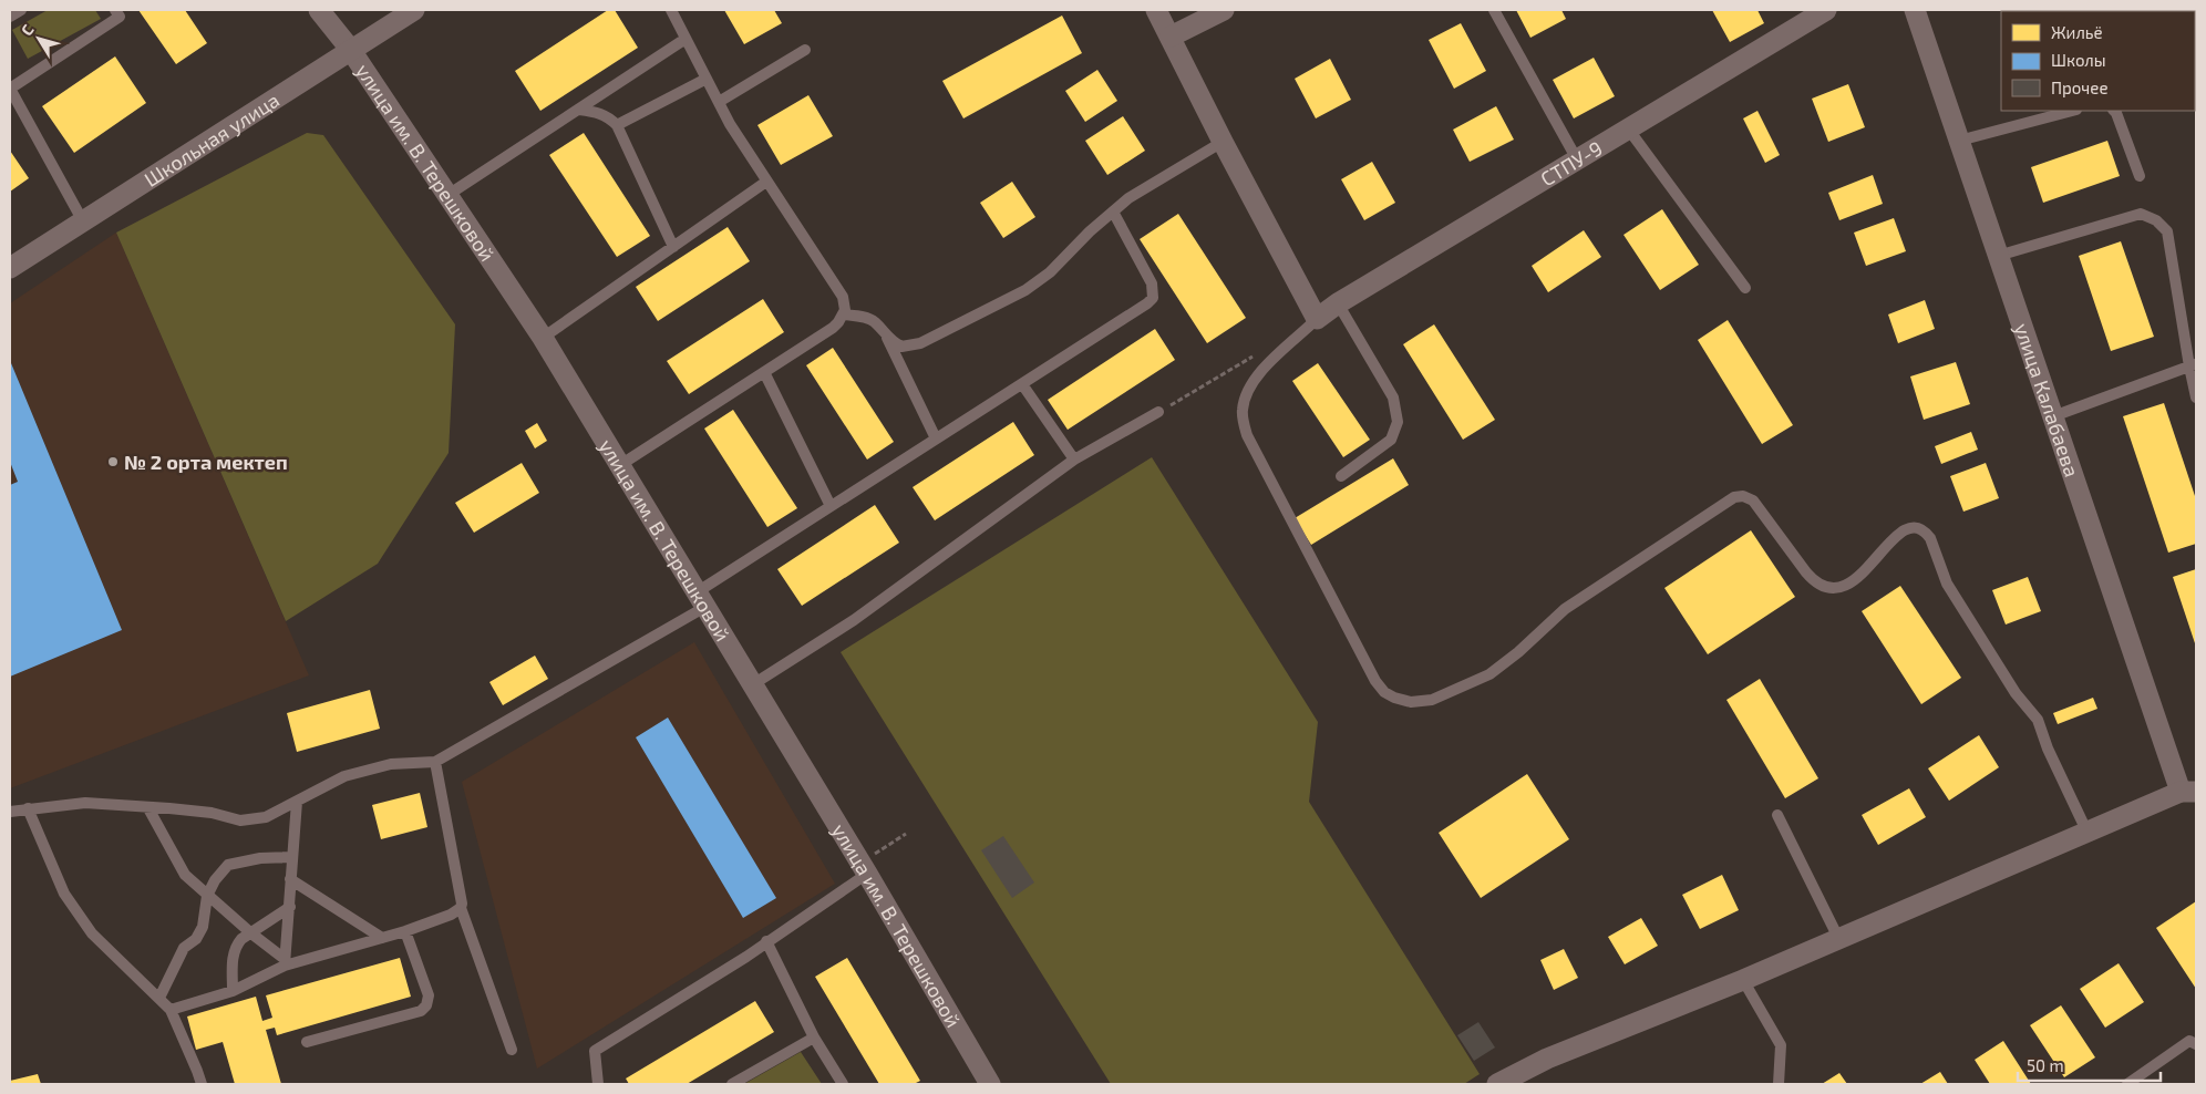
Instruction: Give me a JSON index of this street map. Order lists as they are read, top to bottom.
{
  "streets": {
    "street": [
      "Школьная улица",
      "улица им. В. Терешковой",
      "СТПУ-9",
      "улица Калабаева"
    ]
  },
  "crossings": [
    ["Школьная улица", "улица им. В. Терешковой"]
  ],
  "places": ["№ 2 орта мектеп"],
  "legend": ["Жильё", "Школы", "Прочее"],
  "scale_bar": "50 m",
  "north": "top left"
}
